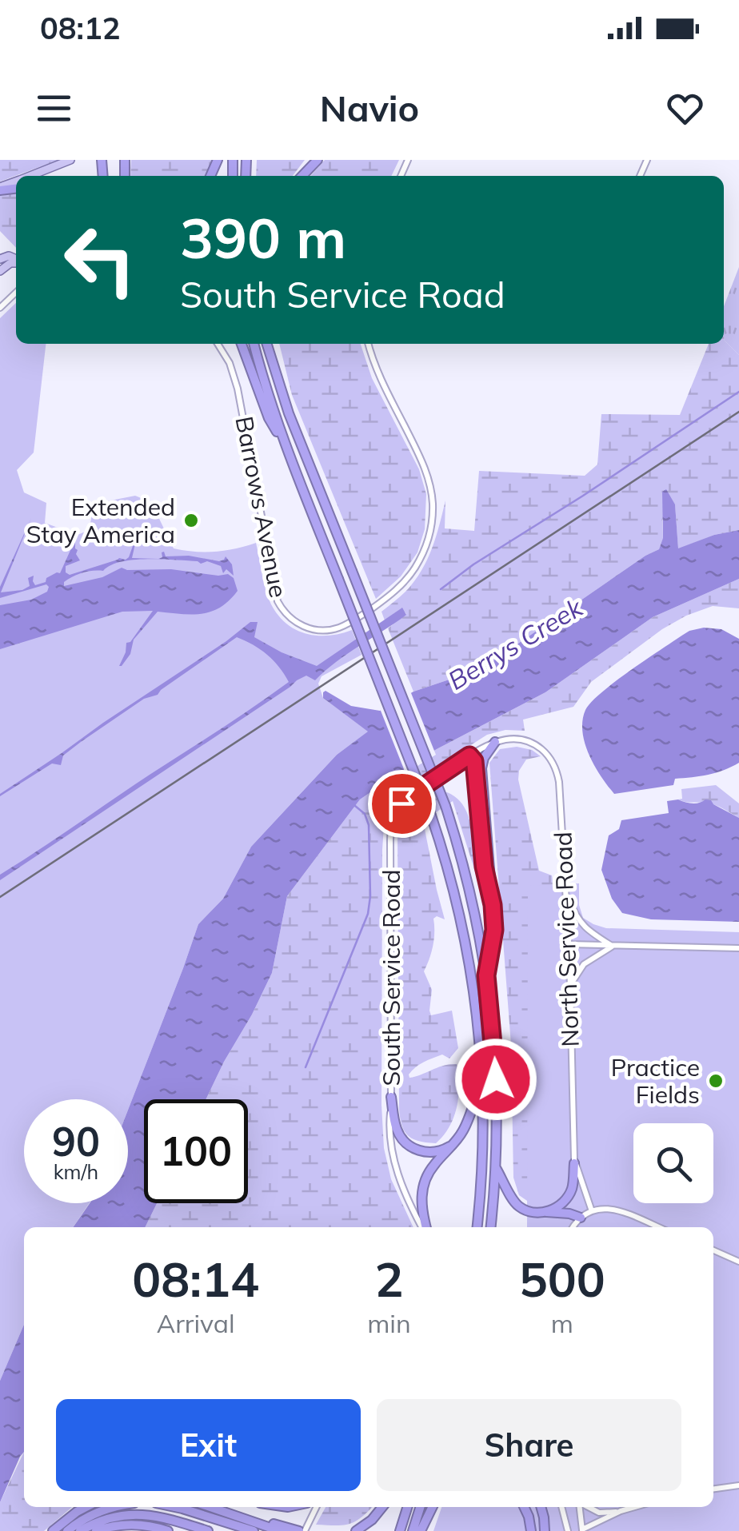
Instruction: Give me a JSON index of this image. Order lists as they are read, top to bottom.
{
  "streets": {
    "street": ["Barrows Avenue", "North Service Road", "South Service Road"]
  },
  "water": ["Berrys Creek"],
  "places": ["Extended Stay America", "Practice Fields"],
  "page": {
    "status": "08:12",
    "header": "Navio",
    "turn": ["390 m", "South Service Road"],
    "speed": "90 km/h",
    "limit": "100",
    "eta": [
      "08:14",
      "Arrival",
      "2",
      "min",
      "500",
      "m"
    ],
    "buttons": ["Exit", "Share"]
  }
}
